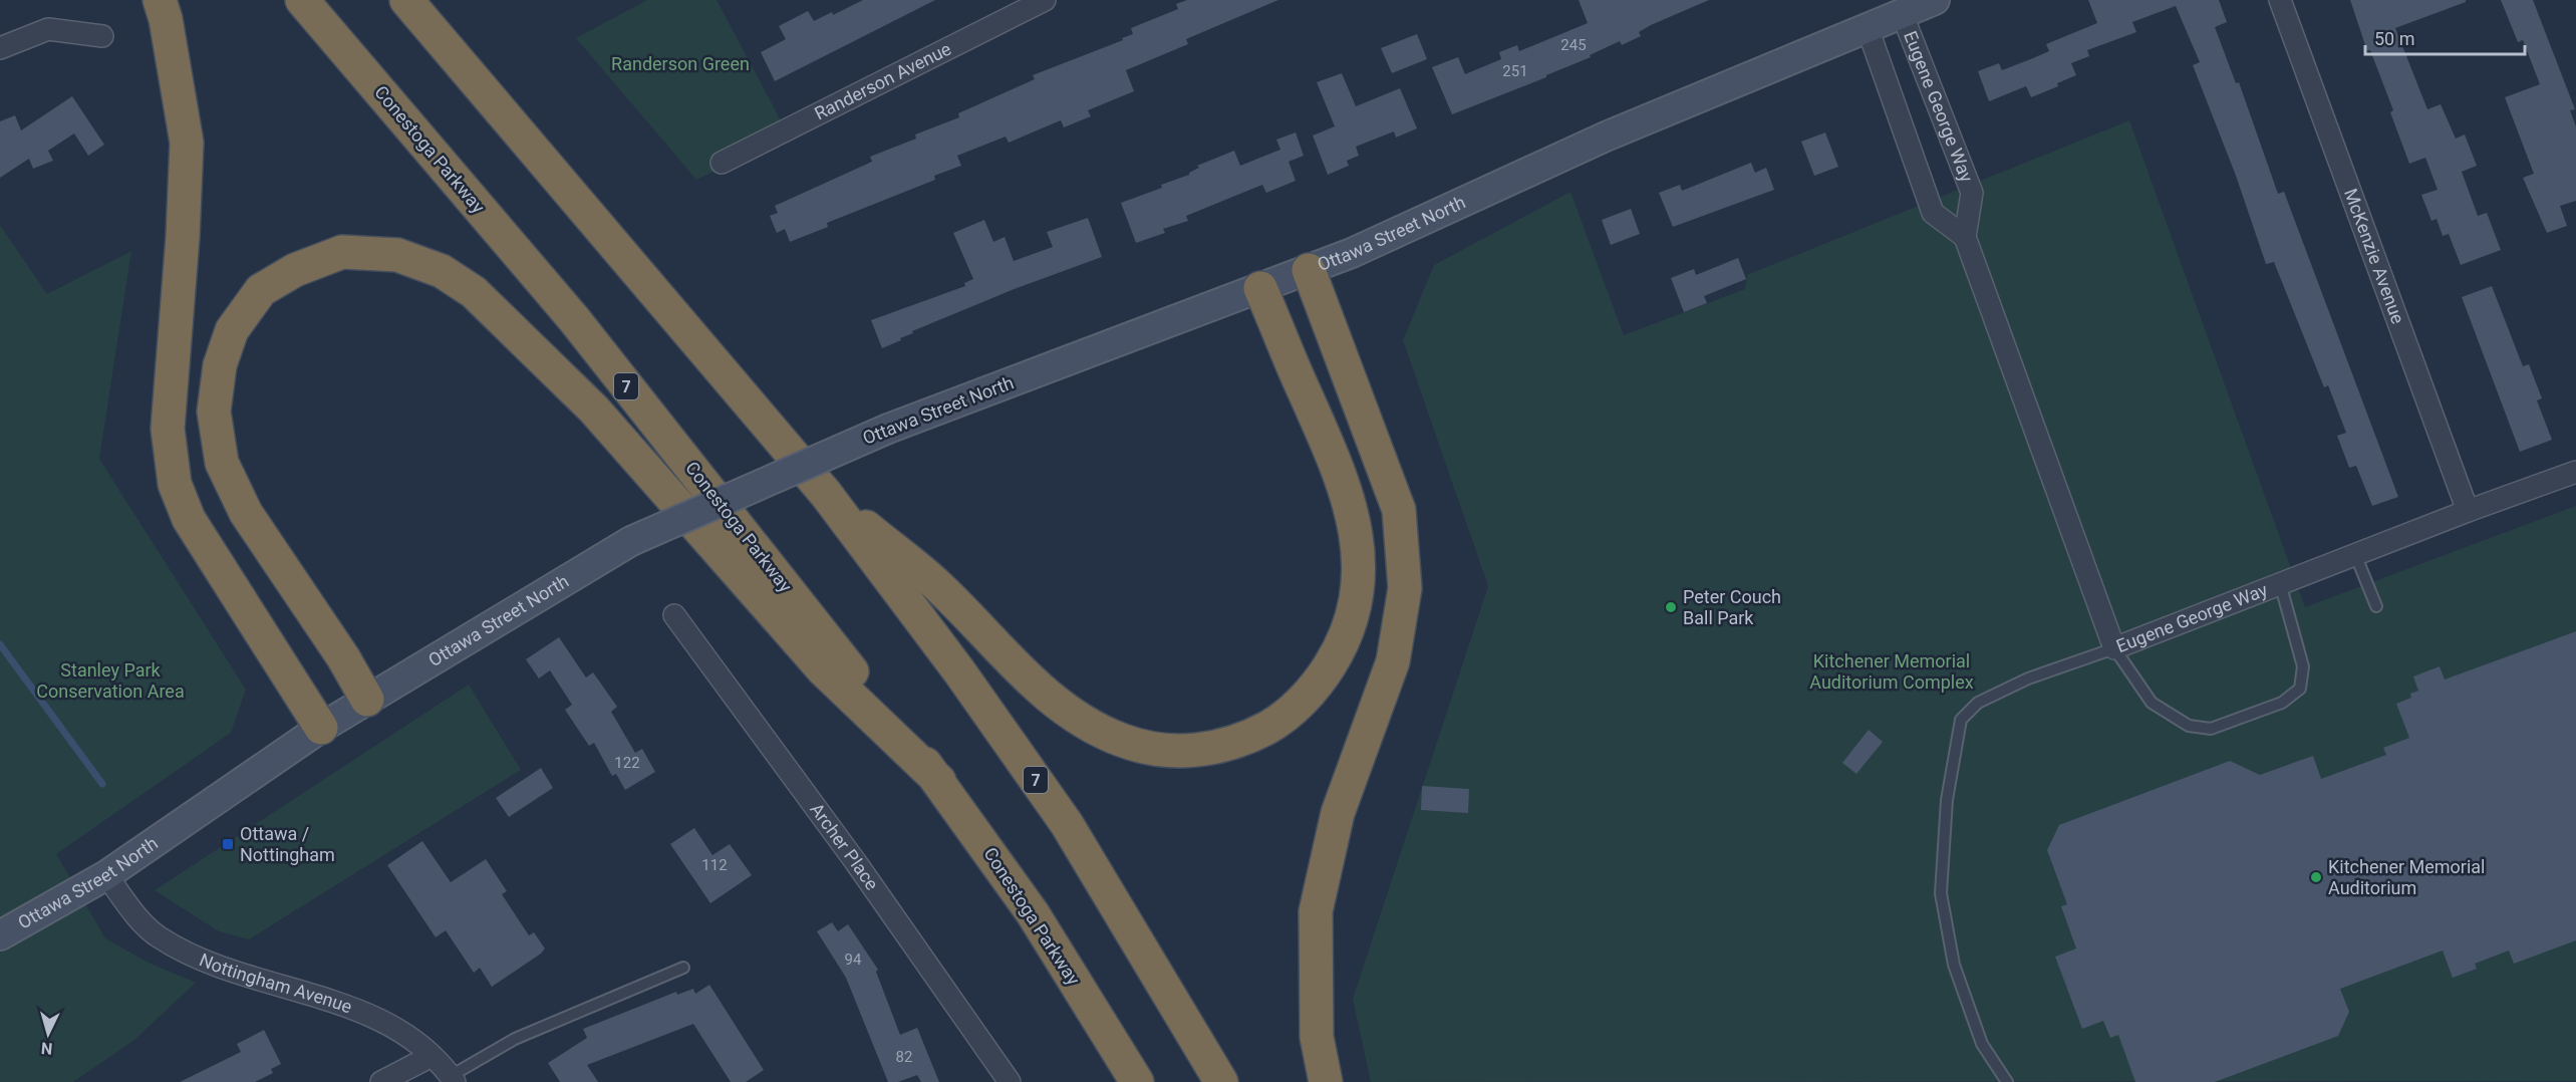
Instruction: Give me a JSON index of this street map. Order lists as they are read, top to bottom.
{
  "streets": {
    "highway": ["Conestoga Parkway", "7"],
    "main road": ["Ottawa Street North"],
    "street": [
      "Randerson Avenue",
      "Eugene George Way",
      "McKenzie Avenue",
      "Archer Place",
      "Nottingham Avenue"
    ]
  },
  "crossings": [
    ["Eugene George Way", "Ottawa Street North"],
    ["Eugene George Way", "McKenzie Avenue"],
    ["Ottawa Street North", "Nottingham Avenue"]
  ],
  "parks": ["Randerson Green", "Kitchener Memorial Auditorium Complex", "Stanley Park Conservation Area"],
  "places": {
    "other": ["Peter Couch Ball Park", "Kitchener Memorial Auditorium"],
    "transit": ["Ottawa / Nottingham"]
  },
  "house_numbers": [
    "245",
    "251",
    "122",
    "112",
    "94",
    "82"
  ],
  "scale_bar": "50 m",
  "north": "bottom"
}
